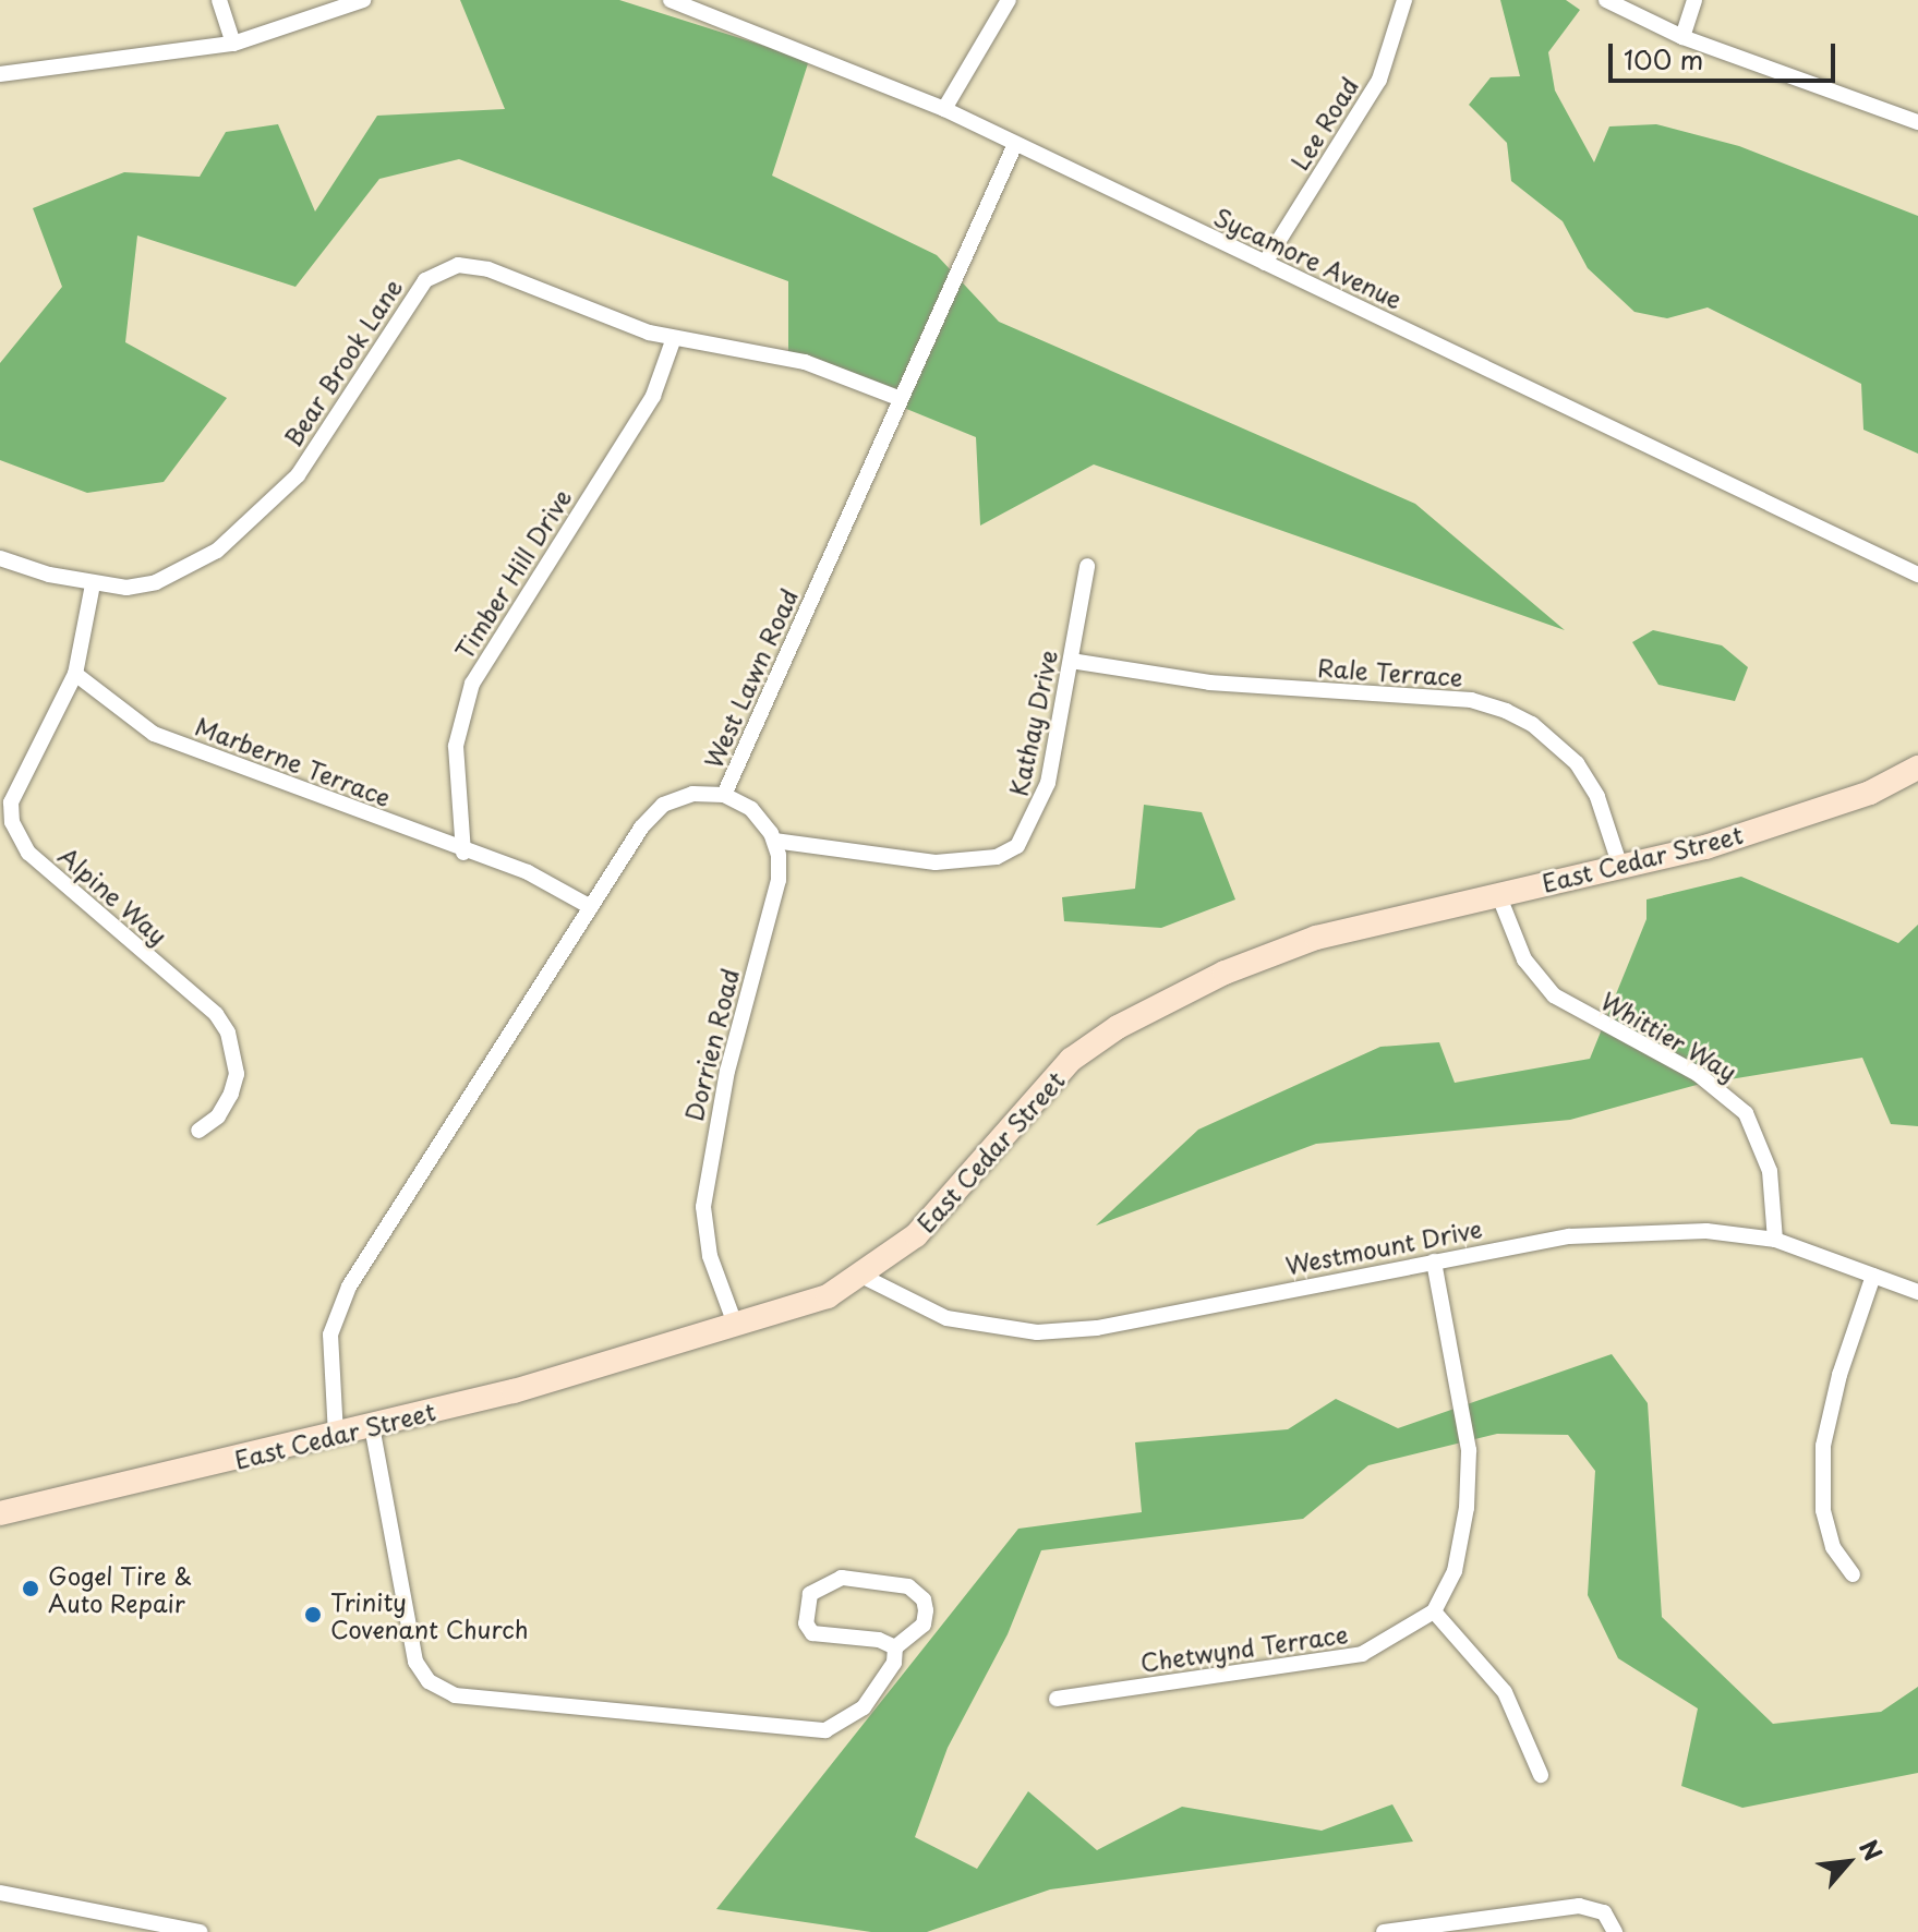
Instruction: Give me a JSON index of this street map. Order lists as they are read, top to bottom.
{
  "streets": {
    "main road": ["East Cedar Street"],
    "street": [
      "Lee Road",
      "Sycamore Avenue",
      "Bear Brook Lane",
      "Timber Hill Drive",
      "Rale Terrace",
      "West Lawn Road",
      "Kathay Drive",
      "Marberne Terrace",
      "Alpine Way",
      "Whittier Way",
      "Dorrien Road",
      "Westmount Drive",
      "Chetwynd Terrace"
    ]
  },
  "crossings": [
    ["Lee Road", "Sycamore Avenue"],
    ["Sycamore Avenue", "West Lawn Road"],
    ["Bear Brook Lane", "Timber Hill Drive"],
    ["Bear Brook Lane", "West Lawn Road"],
    ["Timber Hill Drive", "Marberne Terrace"],
    ["Rale Terrace", "Kathay Drive"],
    ["Rale Terrace", "East Cedar Street"],
    ["West Lawn Road", "Marberne Terrace"],
    ["West Lawn Road", "East Cedar Street"],
    ["Kathay Drive", "Dorrien Road"],
    ["Marberne Terrace", "Alpine Way"],
    ["East Cedar Street", "Whittier Way"],
    ["East Cedar Street", "Dorrien Road"],
    ["East Cedar Street", "Westmount Drive"],
    ["Whittier Way", "Westmount Drive"]
  ],
  "places": ["Gogel Tire & Auto Repair", "Trinity Covenant Church"],
  "scale_bar": "100 m",
  "north": "top right"
}
